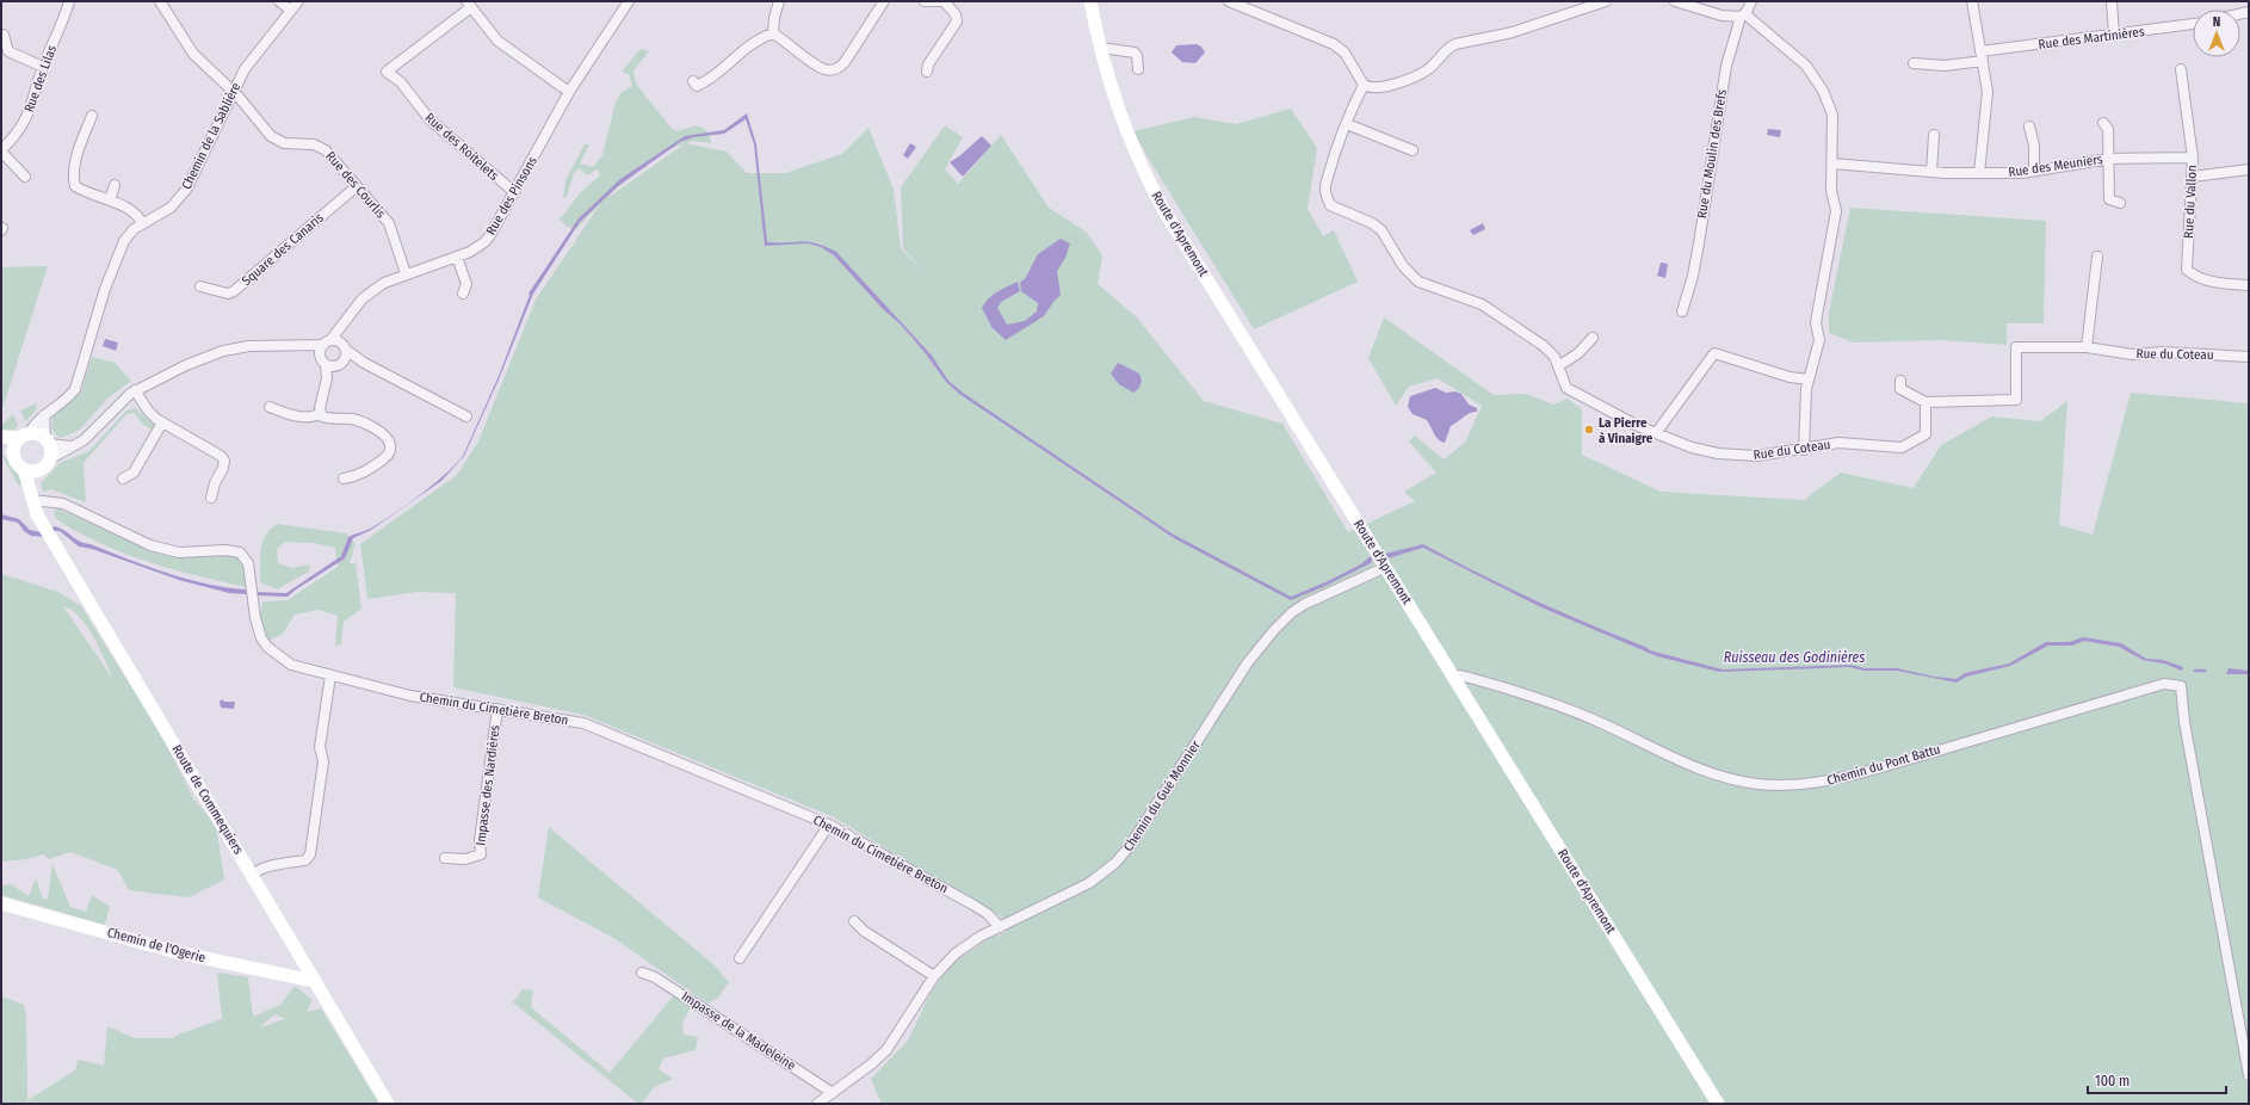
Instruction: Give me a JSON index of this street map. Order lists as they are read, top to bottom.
{
  "streets": {
    "street": [
      "Rue des Martinières",
      "Rue des Lilas",
      "Chemin de la Sablière",
      "Rue des Roitelets",
      "Rue du Moulin des Brefs",
      "Rue des Meuniers",
      "Rue des Courlis",
      "Rue des Pinsons",
      "Rue du Vallon",
      "Route d'Apremont",
      "Square des Canaris",
      "Rue du Coteau",
      "Chemin du Cimetière Breton",
      "Chemin du Pont Battu",
      "Impasse des Nardières",
      "Chemin du Gué Monnier",
      "Route de Commequiers",
      "Chemin de l'Ogerie",
      "Impasse de la Madeleine"
    ]
  },
  "crossings": [
    ["Chemin de la Sablière", "Rue des Courlis"],
    ["Chemin de la Sablière", "Route de Commequiers"],
    ["Rue des Roitelets", "Rue des Pinsons"],
    ["Rue des Meuniers", "Rue du Vallon"],
    ["Rue des Courlis", "Rue des Pinsons"],
    ["Rue des Courlis", "Square des Canaris"],
    ["Route d'Apremont", "Chemin du Pont Battu"],
    ["Route d'Apremont", "Chemin du Gué Monnier"],
    ["Chemin du Cimetière Breton", "Impasse des Nardières"],
    ["Chemin du Cimetière Breton", "Chemin du Gué Monnier"],
    ["Chemin du Cimetière Breton", "Route de Commequiers"],
    ["Chemin du Gué Monnier", "Impasse de la Madeleine"],
    ["Route de Commequiers", "Chemin de l'Ogerie"]
  ],
  "water": ["Ruisseau des Godinières"],
  "places": ["La Pierre à Vinaigre"],
  "scale_bar": "100 m",
  "north": "top"
}
